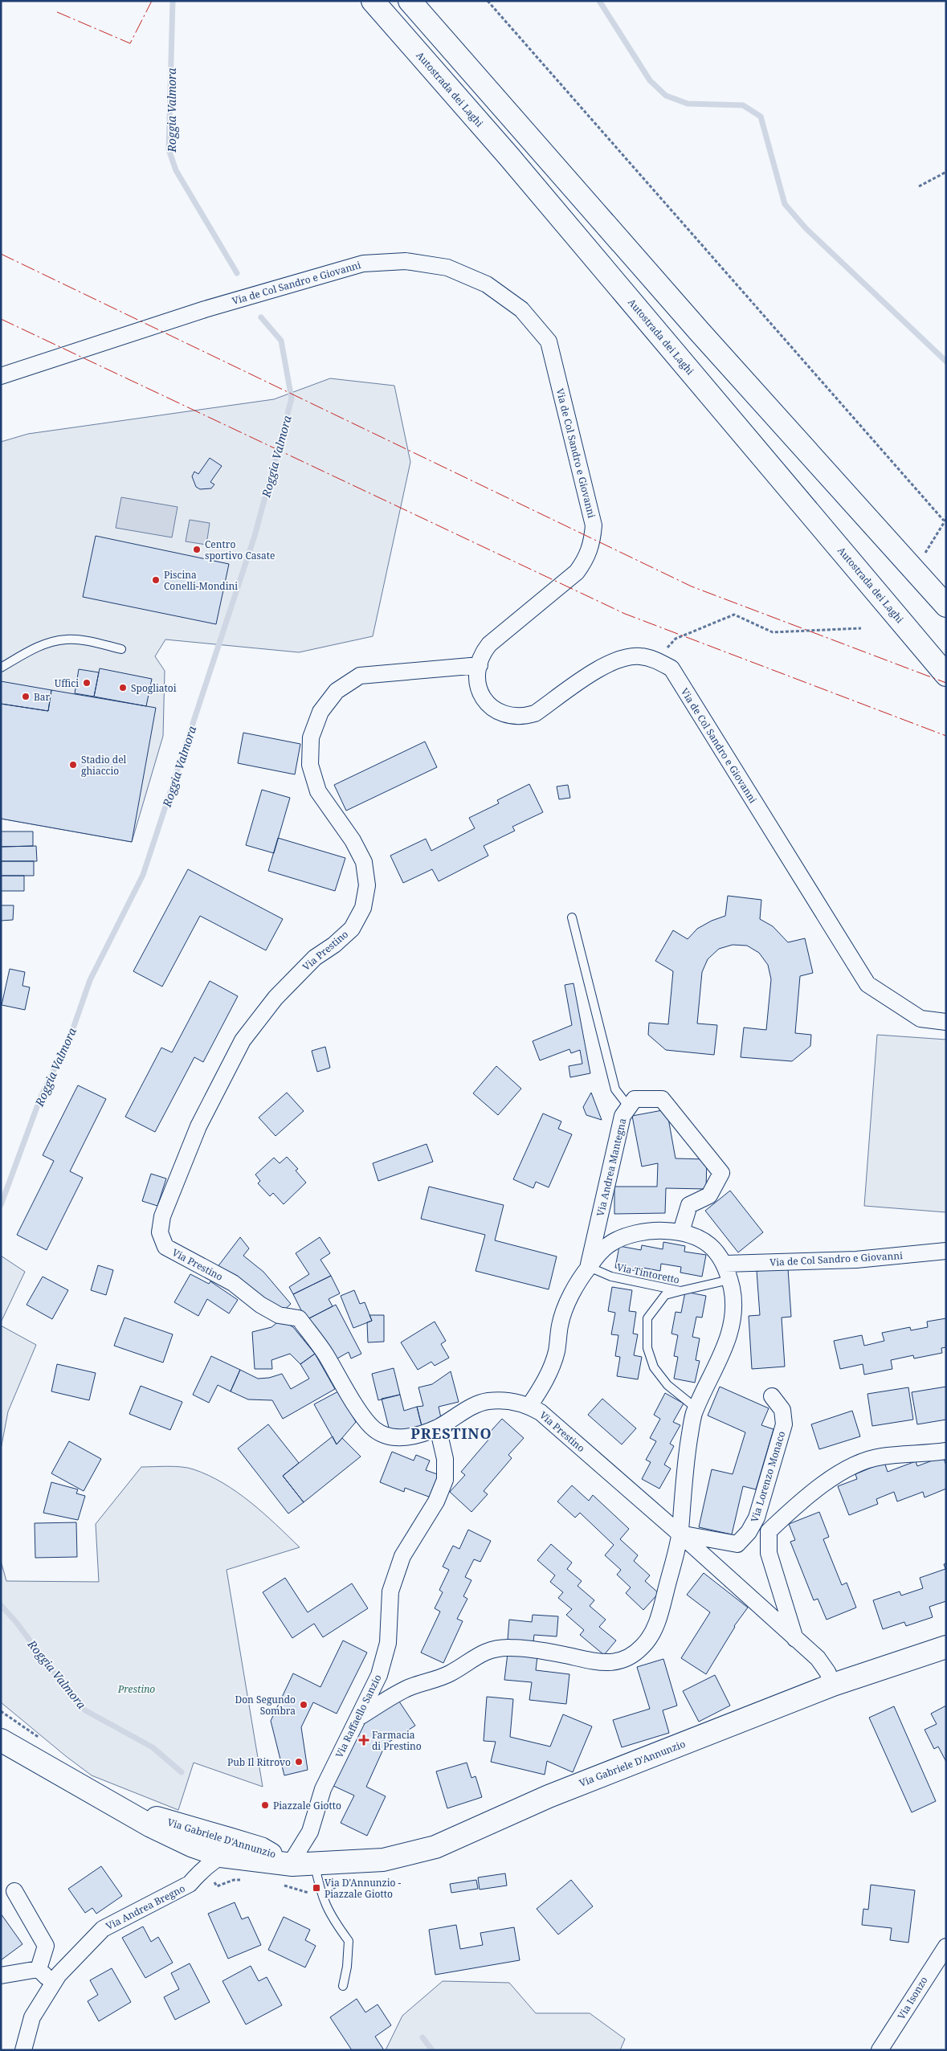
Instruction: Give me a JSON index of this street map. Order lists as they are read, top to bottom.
{
  "streets": {
    "main road": ["Autostrada dei Laghi", "Via Gabriele D'Annunzio"],
    "street": [
      "Via de Col Sandro e Giovanni",
      "Via Prestino",
      "Via Andrea Mantegna",
      "Via Lorenzo Monaco",
      "Via Raffaello Sanzio",
      "Via Andrea Bregno",
      "Via Isonzo"
    ],
    "lane": ["Via Tintoretto"]
  },
  "crossings": [
    ["Via de Col Sandro e Giovanni", "Via Prestino"],
    ["Via de Col Sandro e Giovanni", "Via Andrea Mantegna"],
    ["Via Prestino", "Via Andrea Mantegna"],
    ["Via Prestino", "Via Lorenzo Monaco"],
    ["Via Prestino", "Via Raffaello Sanzio"],
    ["Via Prestino", "Via Gabriele D'Annunzio"],
    ["Via Andrea Mantegna", "Via Tintoretto"],
    ["Via Andrea Mantegna", "Via Lorenzo Monaco"],
    ["Via Andrea Mantegna", "Via Raffaello Sanzio"],
    ["Via Raffaello Sanzio", "Via Gabriele D'Annunzio"],
    ["Via Gabriele D'Annunzio", "Via Andrea Bregno"]
  ],
  "districts": ["PRESTINO"],
  "water": ["Roggia Valmora"],
  "parks": ["Prestino"],
  "places": {
    "other": [
      "Centro sportivo Casate",
      "Piscina Conelli-Mondini",
      "Uffici",
      "Spogliatoi",
      "Bar",
      "Stadio del ghiaccio",
      "Don Segundo Sombra",
      "Pub Il Ritrovo",
      "Piazzale Giotto"
    ],
    "health": ["Farmacia di Prestino"],
    "transit": ["Via D'Annunzio - Piazzale Giotto"]
  }
}
